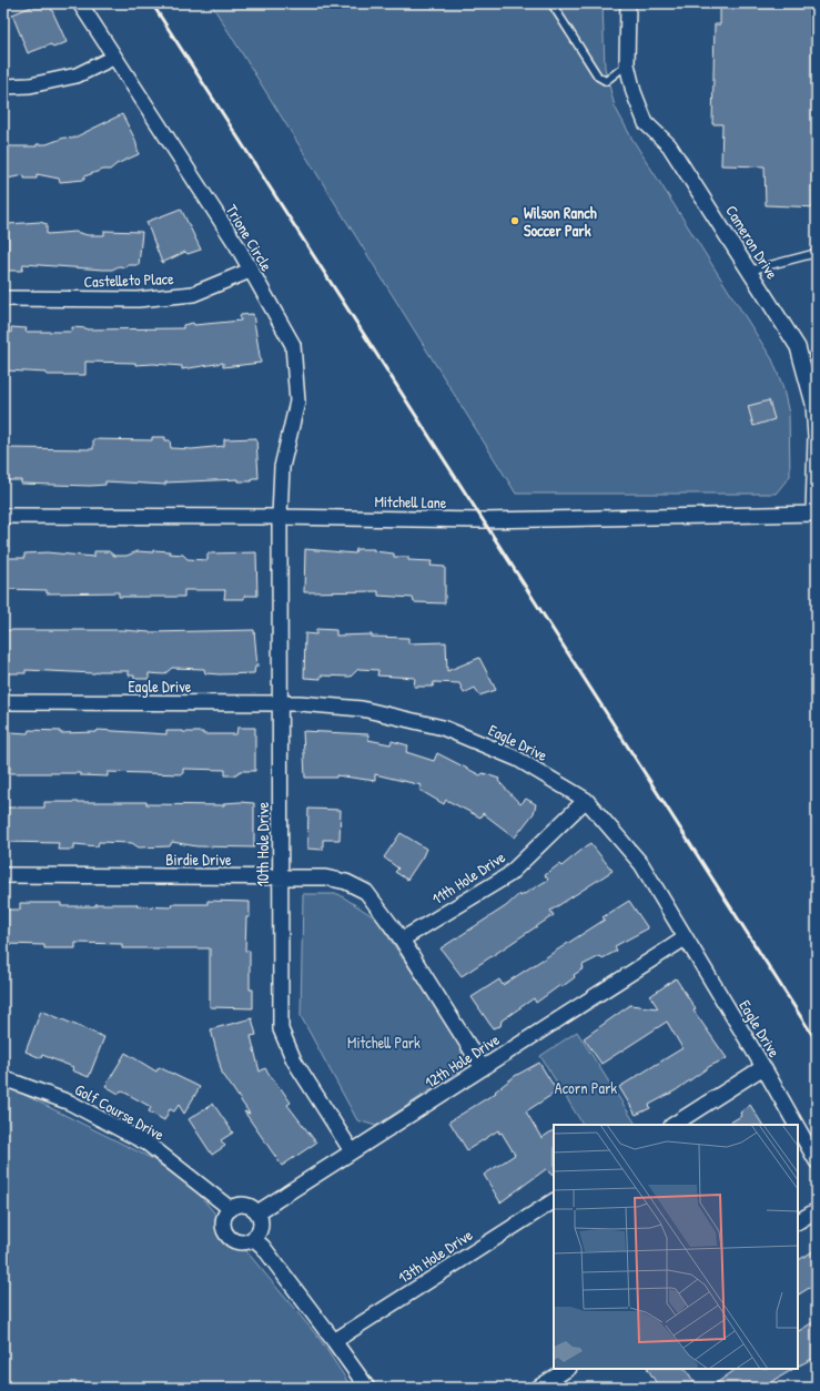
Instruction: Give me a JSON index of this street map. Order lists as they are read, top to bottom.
{
  "streets": {
    "street": [
      "Trione Circle",
      "Cameron Drive",
      "Castelleto Place",
      "Mitchell Lane",
      "Eagle Drive",
      "10th Hole Drive",
      "Birdie Drive",
      "11th Hole Drive",
      "12th Hole Drive",
      "Golf Course Drive",
      "13th Hole Drive"
    ]
  },
  "crossings": [
    ["Trione Circle", "Castelleto Place"],
    ["Trione Circle", "Mitchell Lane"],
    ["Trione Circle", "10th Hole Drive"],
    ["Cameron Drive", "Mitchell Lane"],
    ["Mitchell Lane", "10th Hole Drive"],
    ["Eagle Drive", "10th Hole Drive"],
    ["Eagle Drive", "11th Hole Drive"],
    ["Eagle Drive", "12th Hole Drive"],
    ["10th Hole Drive", "Birdie Drive"],
    ["10th Hole Drive", "12th Hole Drive"],
    ["Birdie Drive", "11th Hole Drive"],
    ["Birdie Drive", "12th Hole Drive"],
    ["12th Hole Drive", "Golf Course Drive"]
  ],
  "parks": ["Mitchell Park", "Acorn Park"],
  "places": ["Wilson Ranch Soccer Park"]
}
